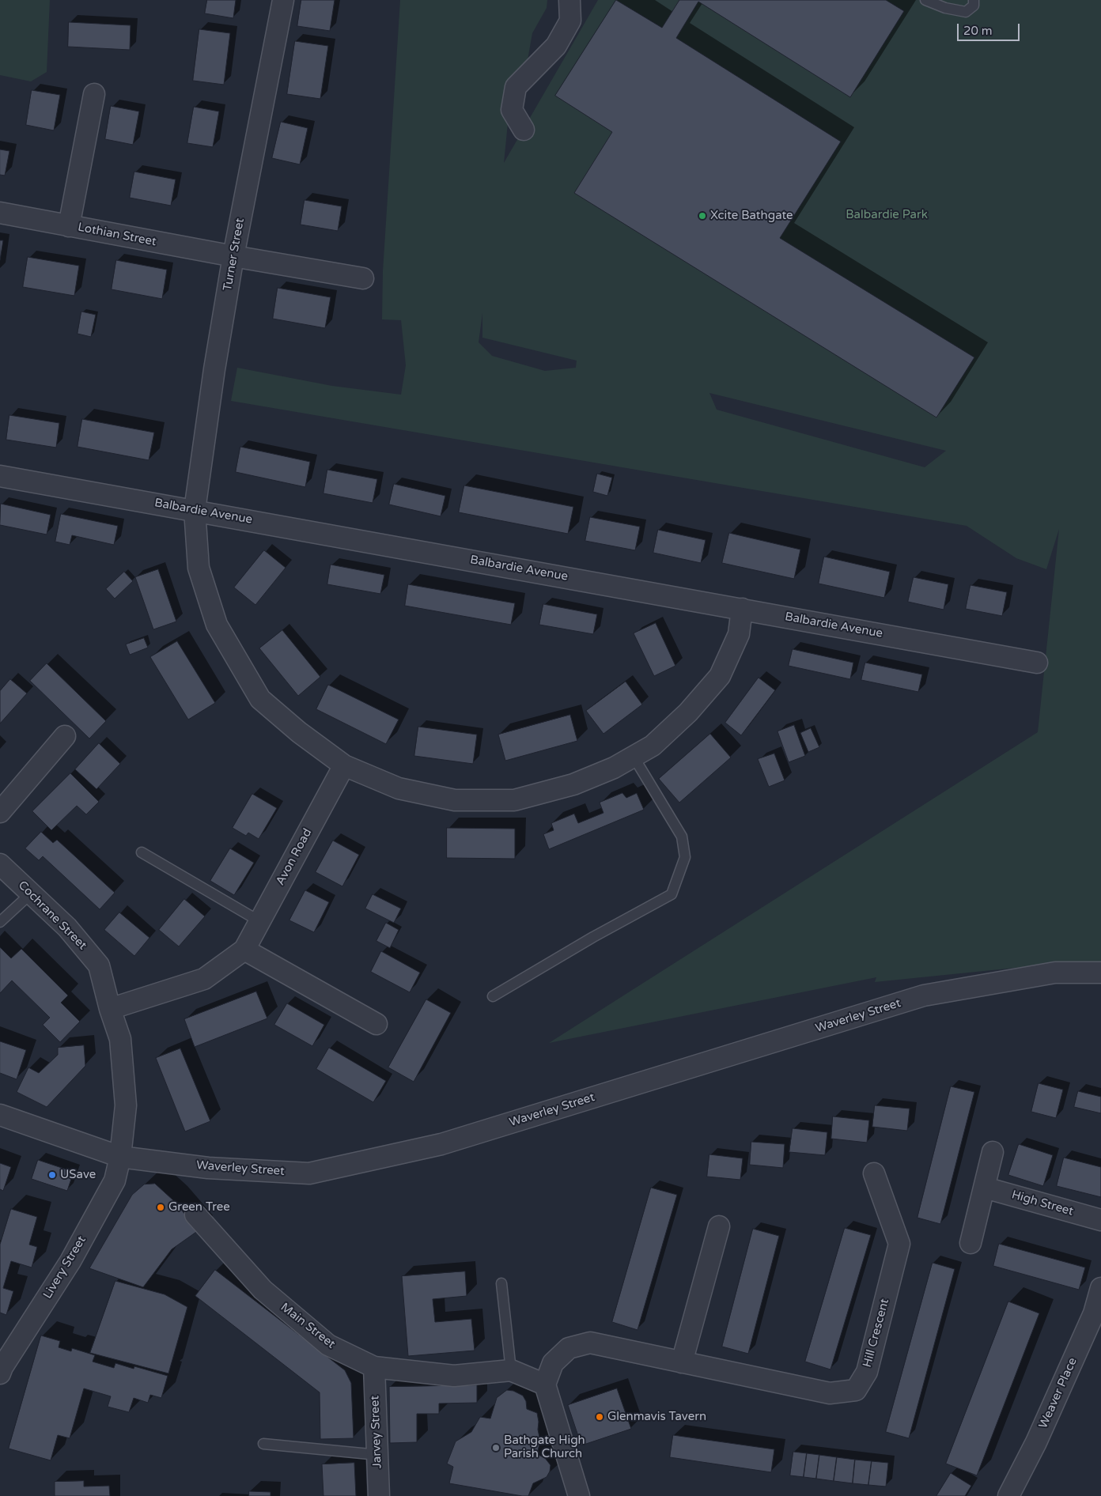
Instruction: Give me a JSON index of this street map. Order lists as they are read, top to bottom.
{
  "streets": {
    "street": [
      "Lothian Street",
      "Turner Street",
      "Balbardie Avenue",
      "Avon Road",
      "Cochrane Street",
      "Waverley Street",
      "High Street",
      "Livery Street",
      "Main Street",
      "Hill Crescent",
      "Weaver Place",
      "Jarvey Street"
    ]
  },
  "crossings": [
    ["Lothian Street", "Turner Street"],
    ["Turner Street", "Balbardie Avenue"],
    ["Turner Street", "Avon Road"],
    ["Avon Road", "Cochrane Street"],
    ["Cochrane Street", "Waverley Street"],
    ["Cochrane Street", "Livery Street"],
    ["Waverley Street", "Livery Street"],
    ["Main Street", "Hill Crescent"],
    ["Main Street", "Jarvey Street"]
  ],
  "parks": ["Balbardie Park"],
  "places": [
    "Xcite Bathgate",
    "USave",
    "Green Tree",
    "Glenmavis Tavern",
    "Bathgate High Parish Church"
  ],
  "scale_bar": "20 m"
}
